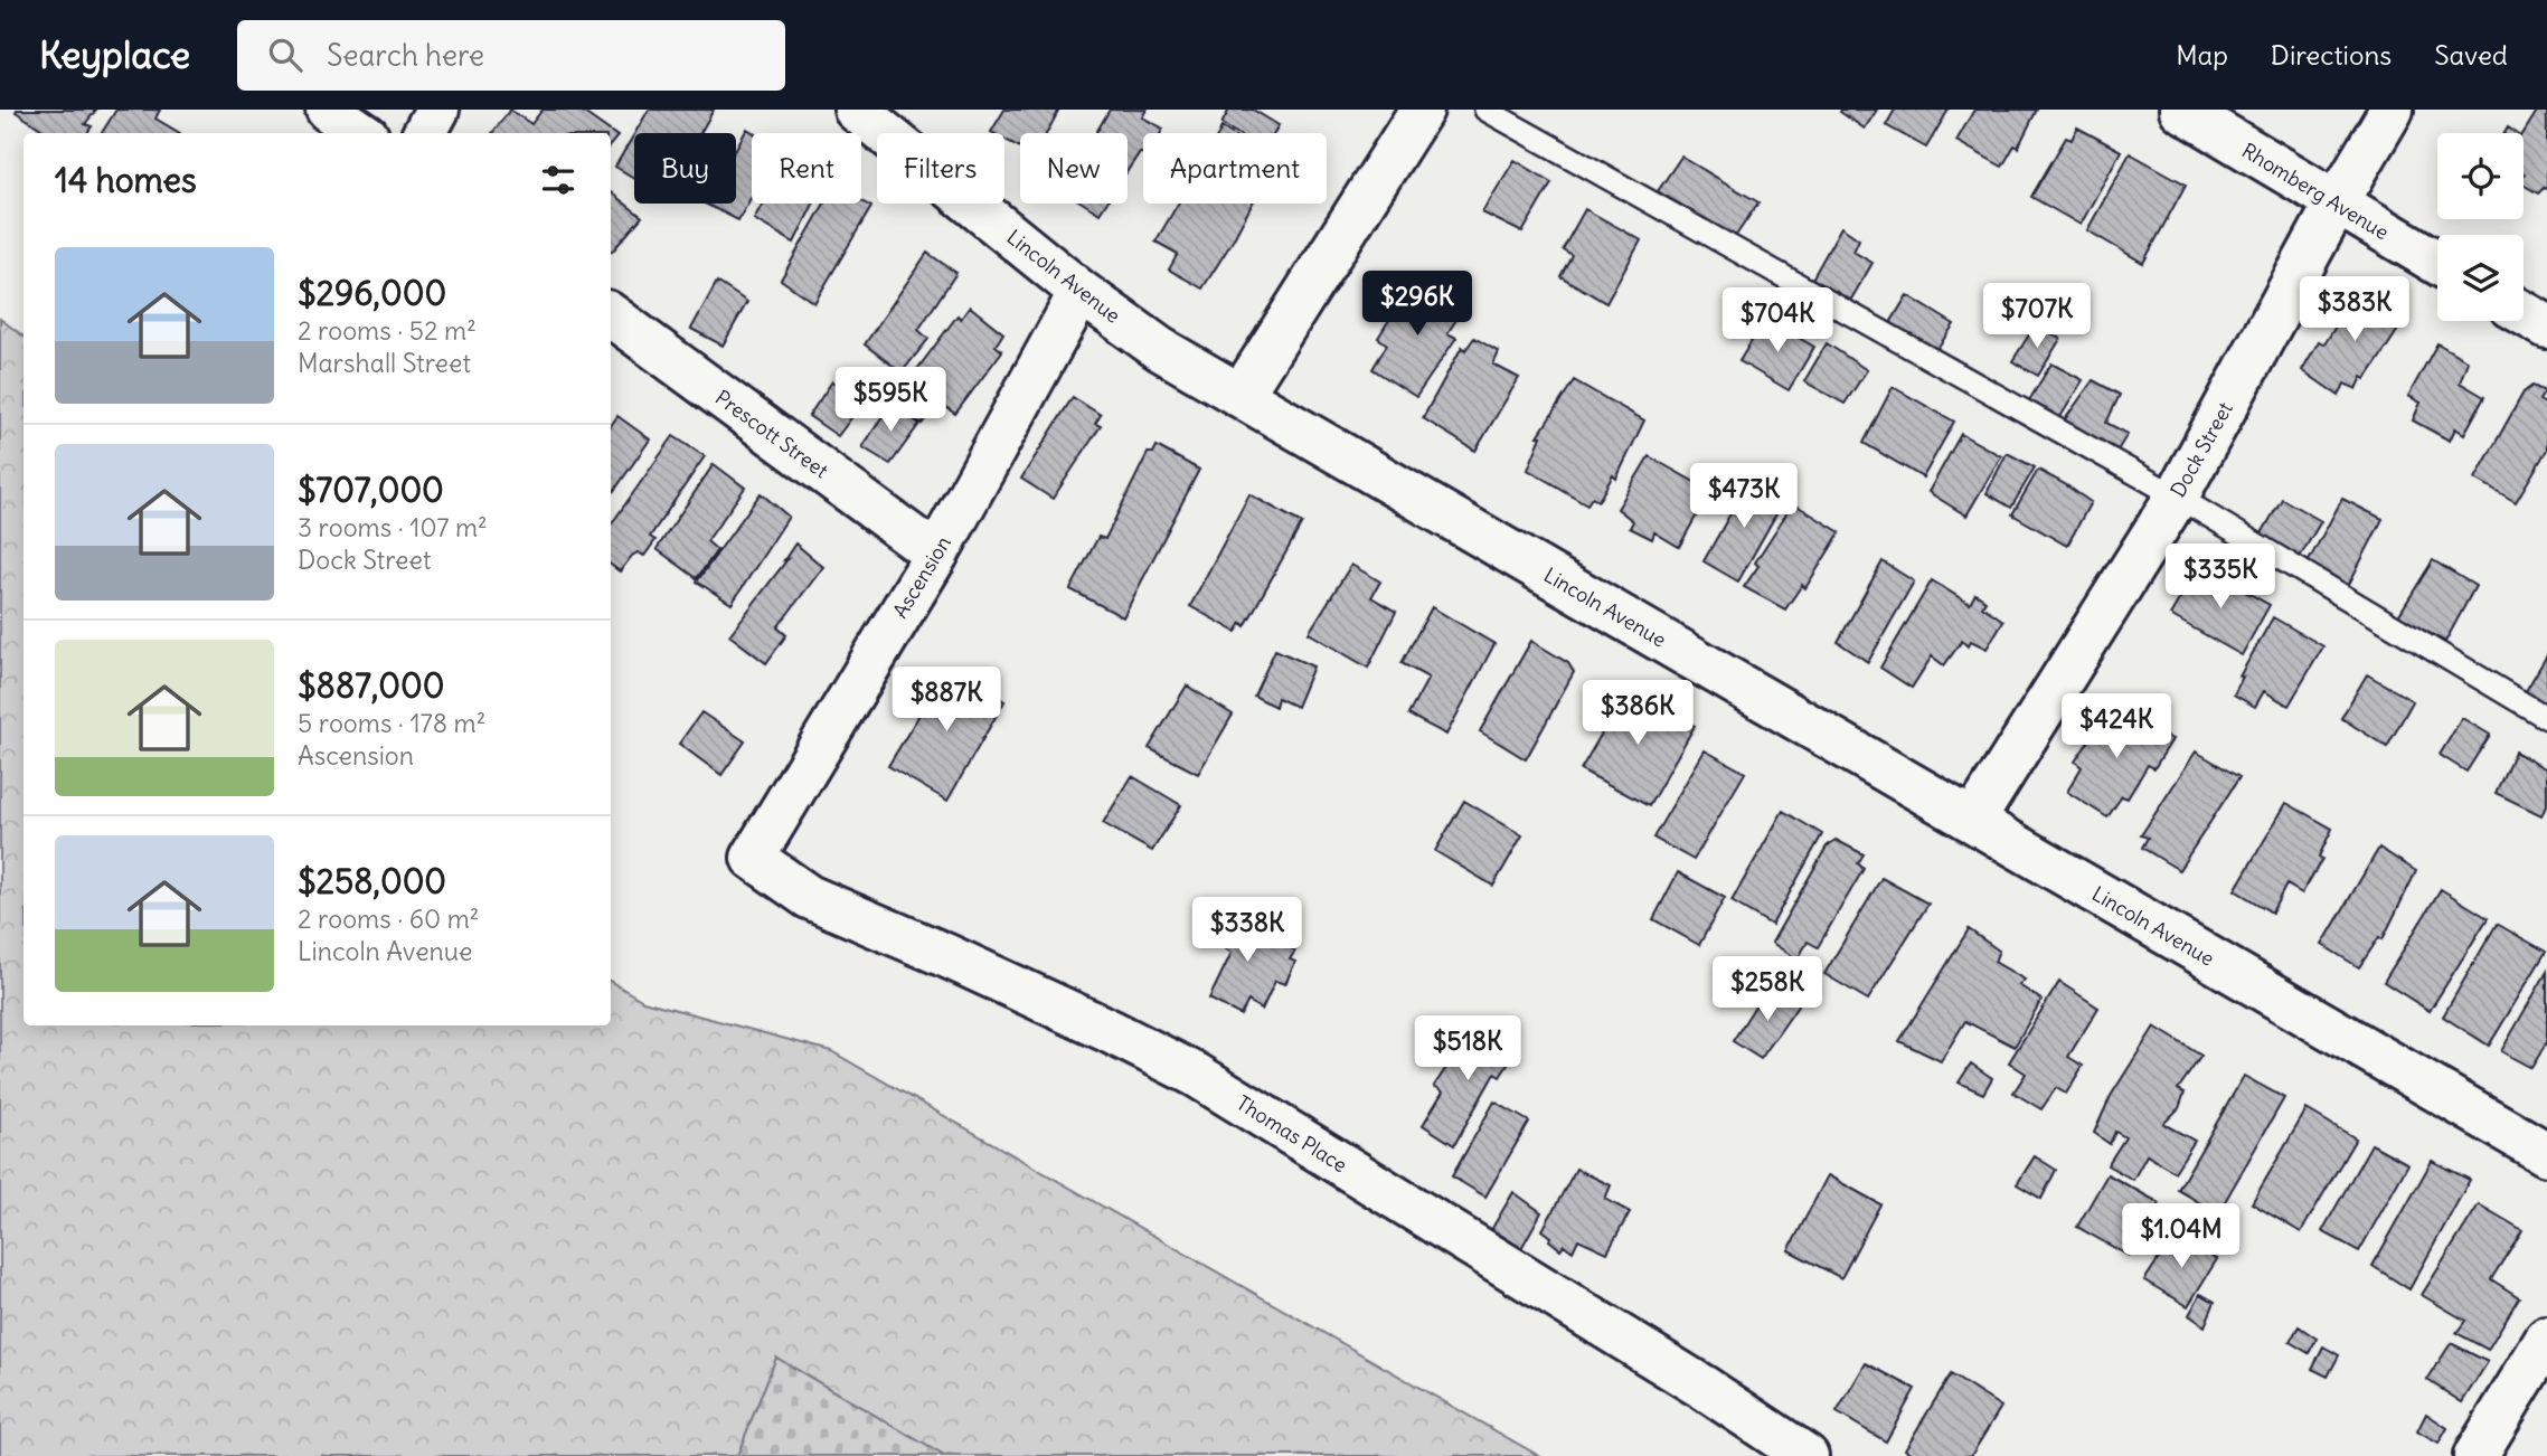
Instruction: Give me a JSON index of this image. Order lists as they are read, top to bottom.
{
  "streets": {
    "street": [
      "Rhomberg Avenue",
      "Lincoln Avenue",
      "Prescott Street",
      "Dock Street",
      "Ascension",
      "Thomas Place"
    ]
  },
  "crossings": [
    ["Rhomberg Avenue", "Dock Street"],
    ["Lincoln Avenue", "Dock Street"],
    ["Lincoln Avenue", "Ascension"],
    ["Prescott Street", "Ascension"],
    ["Ascension", "Thomas Place"]
  ],
  "page": {
    "header": "Keyplace",
    "search": "Search here",
    "nav": ["Map", "Directions", "Saved"],
    "chip": [
      "Buy",
      "Rent",
      "Filters",
      "New",
      "Apartment"
    ],
    "heading": "14 homes",
    "list": [
      {
        "name": "$296,000",
        "note": "2 rooms · 52 m² · Marshall Street"
      },
      {
        "name": "$707,000",
        "note": "3 rooms · 107 m² · Dock Street"
      },
      {
        "name": "$887,000",
        "note": "5 rooms · 178 m² · Ascension"
      },
      {
        "name": "$258,000",
        "note": "2 rooms · 60 m² · Lincoln Avenue"
      }
    ],
    "price": [
      "$296K",
      "$383K",
      "$707K",
      "$704K",
      "$595K",
      "$473K",
      "$335K",
      "$887K",
      "$386K",
      "$424K",
      "$338K",
      "$258K",
      "$518K",
      "$1.04M"
    ]
  }
}
